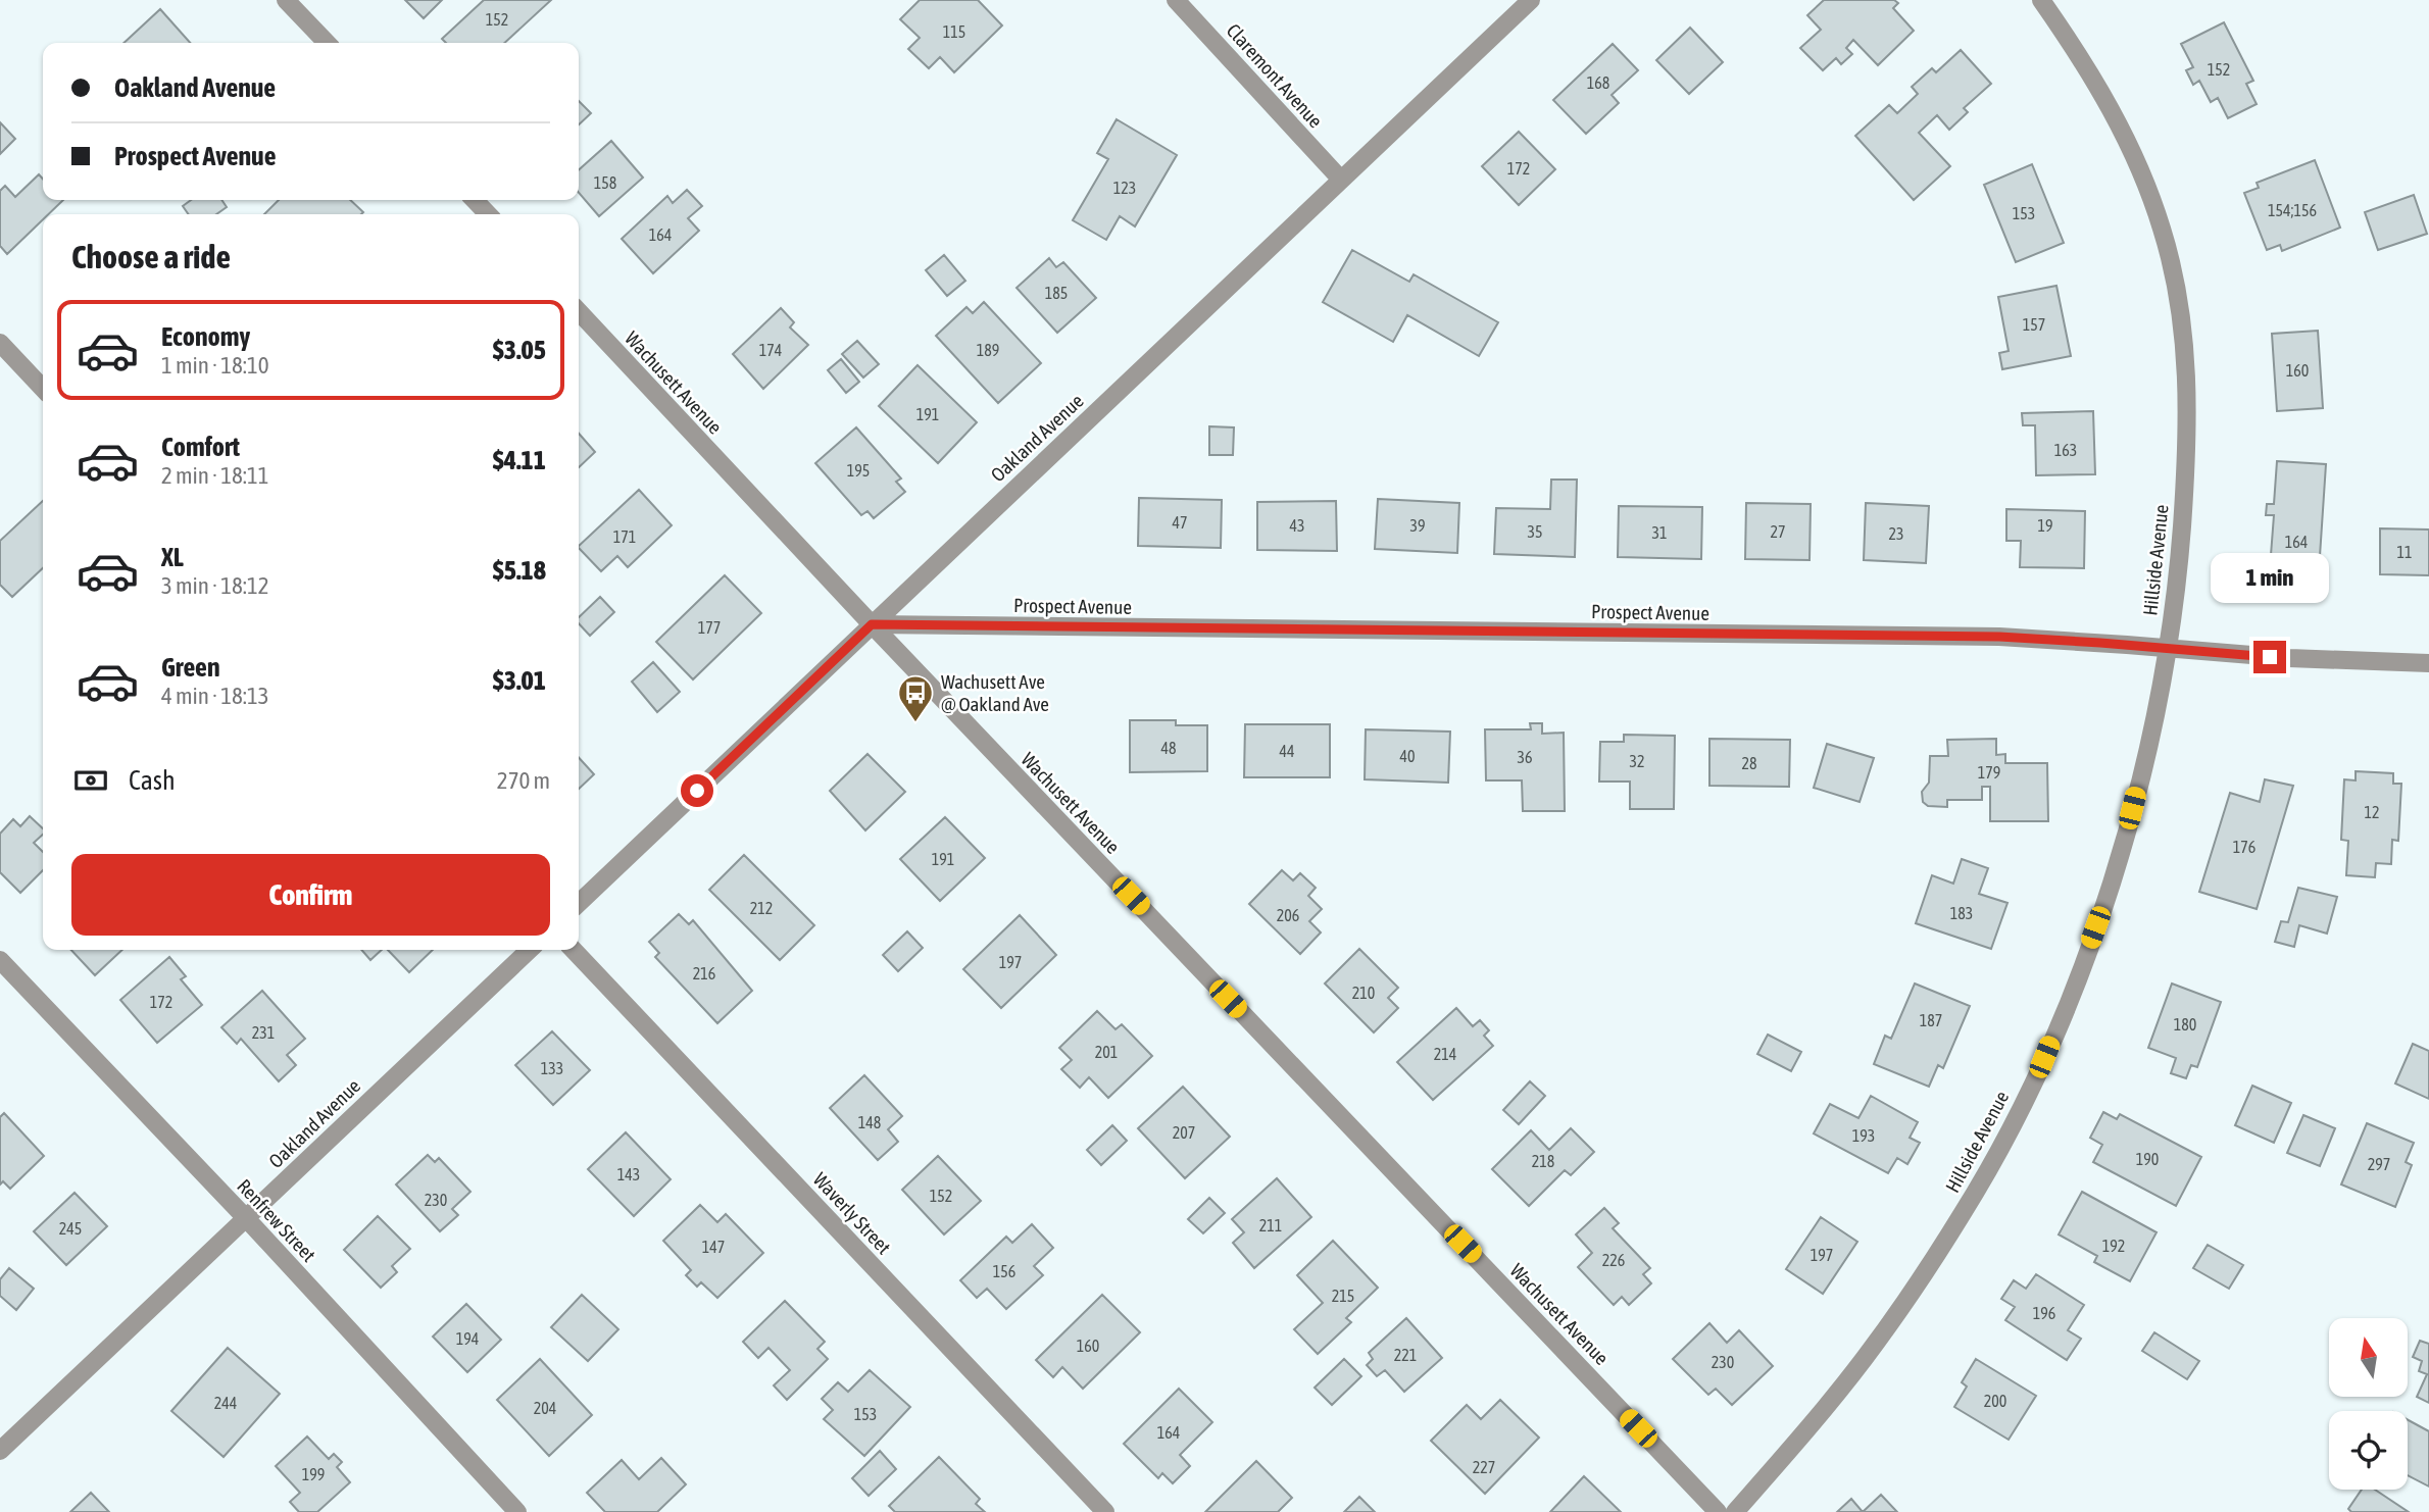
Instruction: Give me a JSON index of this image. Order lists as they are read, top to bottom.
{
  "streets": {
    "street": [
      "Claremont Avenue",
      "Wachusett Avenue",
      "Oakland Avenue",
      "Hillside Avenue",
      "Prospect Avenue",
      "Waverly Street",
      "Renfrew Street"
    ]
  },
  "crossings": [
    ["Claremont Avenue", "Oakland Avenue"],
    ["Wachusett Avenue", "Oakland Avenue"],
    ["Wachusett Avenue", "Prospect Avenue"],
    ["Oakland Avenue", "Prospect Avenue"],
    ["Oakland Avenue", "Renfrew Street"],
    ["Hillside Avenue", "Prospect Avenue"]
  ],
  "places": {
    "bus stop": ["Wachusett Ave @ Oakland Ave"]
  },
  "house_numbers": [
    "152",
    "115",
    "152",
    "168",
    "172",
    "158",
    "123",
    "154;156",
    "153",
    "164",
    "185",
    "157",
    "174",
    "189",
    "160",
    "191",
    "163",
    "195",
    "47",
    "43",
    "39",
    "19",
    "35",
    "27",
    "31",
    "23",
    "171",
    "164",
    "11",
    "177",
    "48",
    "44",
    "40",
    "36",
    "32",
    "28",
    "179",
    "12",
    "176",
    "191",
    "212",
    "183",
    "206",
    "197",
    "216",
    "210",
    "172",
    "187",
    "180",
    "231",
    "201",
    "214",
    "133",
    "148",
    "207",
    "193",
    "190",
    "218",
    "297",
    "143",
    "152",
    "230",
    "211",
    "245",
    "192",
    "147",
    "197",
    "226",
    "156",
    "215",
    "196",
    "194",
    "160",
    "221",
    "230",
    "200",
    "244",
    "204",
    "153",
    "164",
    "227",
    "199"
  ],
  "north": "top",
  "page": {
    "banner": ["Oakland Avenue", "Prospect Avenue"],
    "heading": "Choose a ride",
    "list": [
      {
        "name": "Economy",
        "note": "1 min · 18:10",
        "value": "$3.05"
      },
      {
        "name": "Comfort",
        "note": "2 min · 18:11",
        "value": "$4.11"
      },
      {
        "name": "XL",
        "note": "3 min · 18:12",
        "value": "$5.18"
      },
      {
        "name": "Green",
        "note": "4 min · 18:13",
        "value": "$3.01"
      }
    ],
    "bubble": "1 min",
    "pay": ["Cash", "270 m"],
    "buttons": "Confirm"
  }
}
